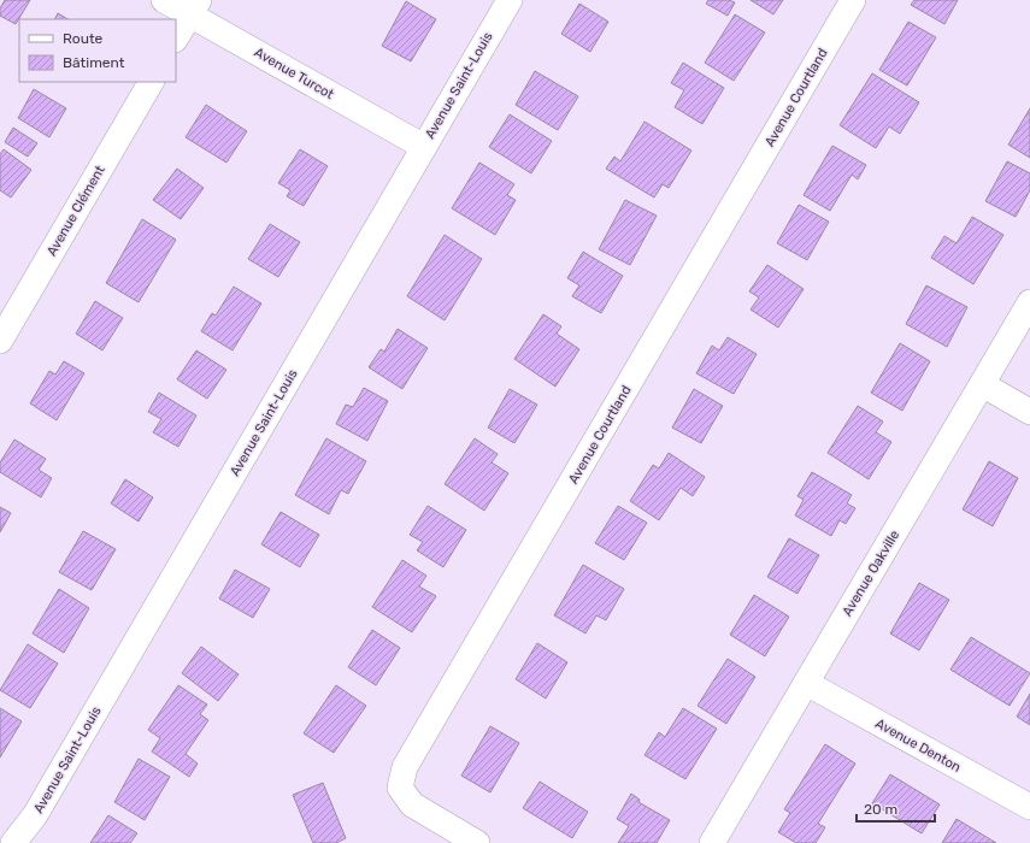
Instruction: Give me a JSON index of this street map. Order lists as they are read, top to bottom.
{
  "streets": {
    "street": [
      "Avenue Turcot",
      "Avenue Saint-Louis",
      "Avenue Courtland",
      "Avenue Clément",
      "Avenue Oakville",
      "Avenue Denton"
    ]
  },
  "crossings": [
    ["Avenue Turcot", "Avenue Saint-Louis"],
    ["Avenue Oakville", "Avenue Denton"]
  ],
  "legend": ["Route", "Bâtiment"],
  "scale_bar": "20 m"
}
